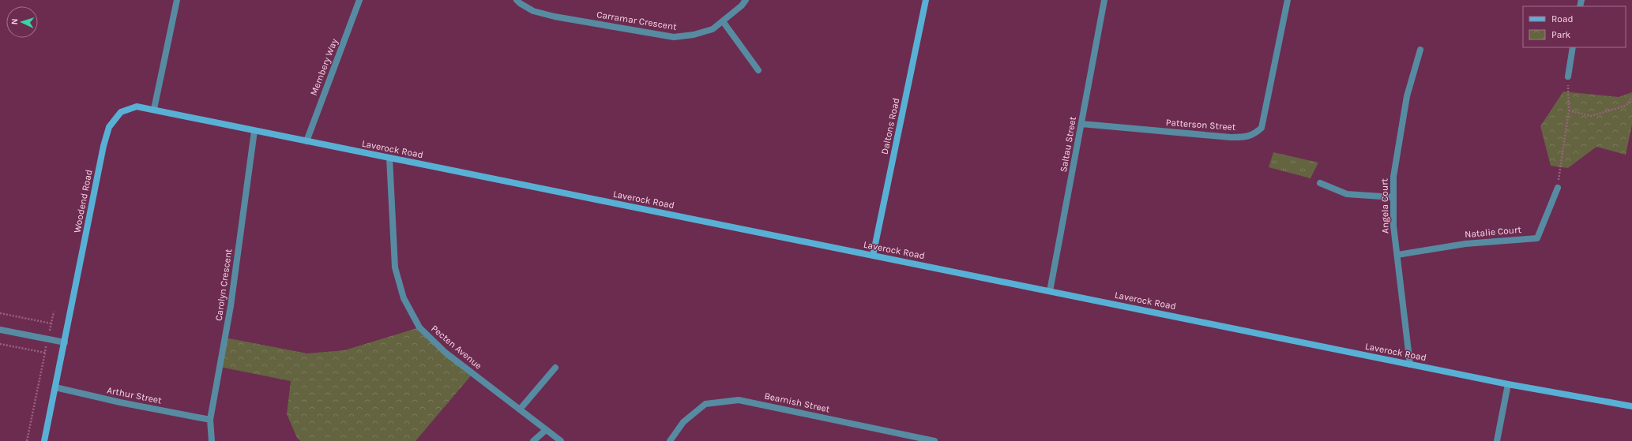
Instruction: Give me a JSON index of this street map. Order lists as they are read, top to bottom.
{
  "streets": {
    "street": [
      "Carramar Crescent",
      "Membery Way",
      "Patterson Street",
      "Daltons Road",
      "Saltau Street",
      "Laverock Road",
      "Woodend Road",
      "Angela Court",
      "Natalie Court",
      "Carolyn Crescent",
      "Pecten Avenue",
      "Arthur Street",
      "Beamish Street"
    ]
  },
  "crossings": [
    ["Membery Way", "Laverock Road"],
    ["Patterson Street", "Saltau Street"],
    ["Daltons Road", "Laverock Road"],
    ["Saltau Street", "Laverock Road"],
    ["Laverock Road", "Woodend Road"],
    ["Laverock Road", "Angela Court"],
    ["Laverock Road", "Carolyn Crescent"],
    ["Laverock Road", "Pecten Avenue"],
    ["Woodend Road", "Arthur Street"],
    ["Angela Court", "Natalie Court"],
    ["Carolyn Crescent", "Arthur Street"]
  ],
  "legend": ["Road", "Park"],
  "north": "left"
}
